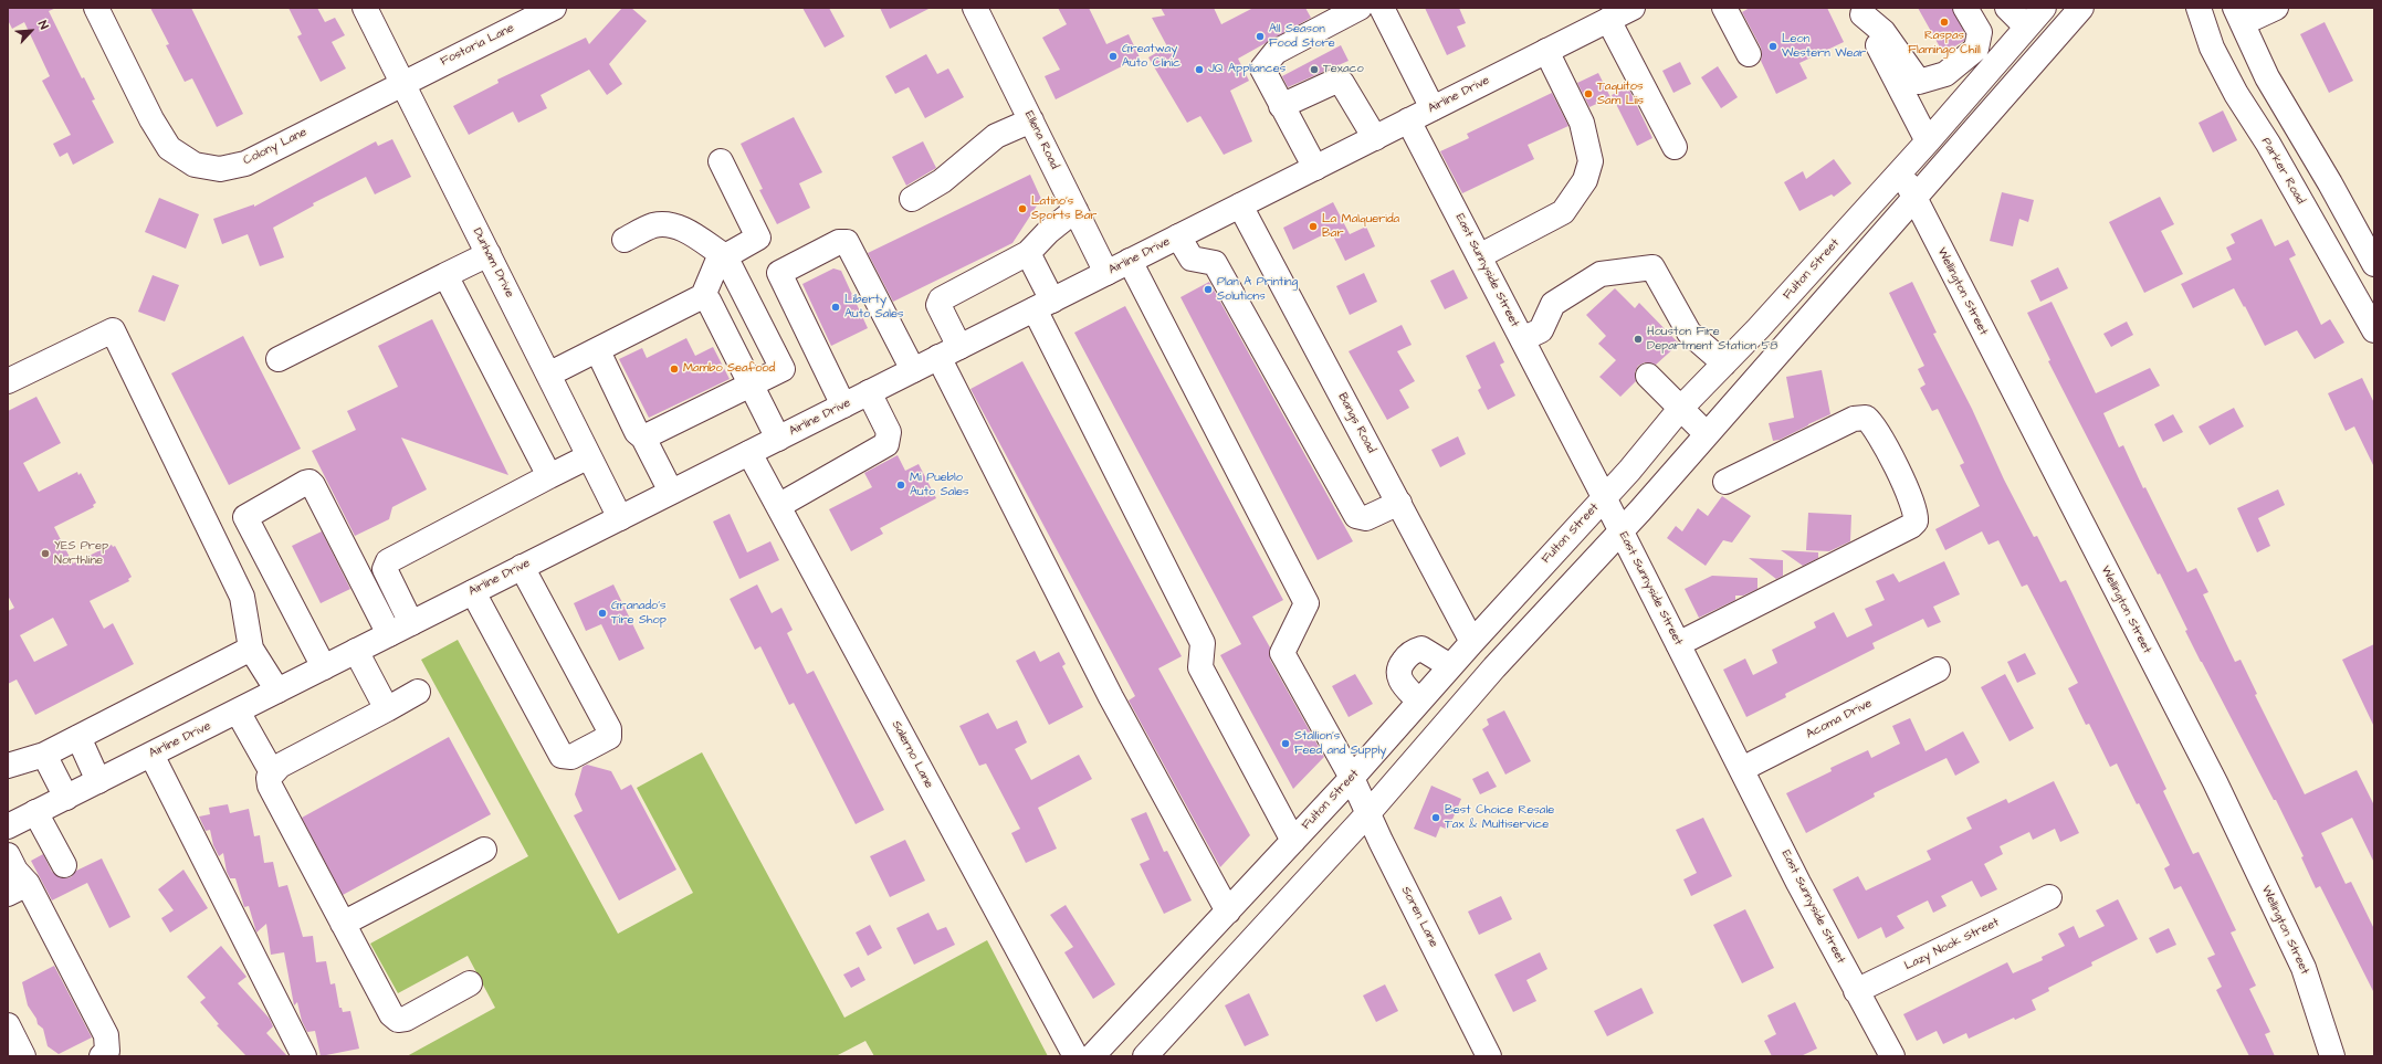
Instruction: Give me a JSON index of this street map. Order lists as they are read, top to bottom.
{
  "streets": {
    "street": [
      "Fostoria Lane",
      "Airline Drive",
      "Ellena Road",
      "Colony Lane",
      "Parker Road",
      "Dunham Drive",
      "Fulton Street",
      "East Sunnyside Street",
      "Wellington Street",
      "Bangs Road",
      "Acoma Drive",
      "Salerno Lane",
      "Soren Lane",
      "Lazy Nook Street"
    ]
  },
  "crossings": [
    ["Fostoria Lane", "Colony Lane"],
    ["Fostoria Lane", "Dunham Drive"],
    ["Airline Drive", "Ellena Road"],
    ["Airline Drive", "Dunham Drive"],
    ["Airline Drive", "East Sunnyside Street"],
    ["Airline Drive", "Bangs Road"],
    ["Airline Drive", "Salerno Lane"],
    ["Airline Drive", "Soren Lane"],
    ["Colony Lane", "Dunham Drive"],
    ["Fulton Street", "East Sunnyside Street"],
    ["Fulton Street", "Wellington Street"],
    ["Fulton Street", "Bangs Road"],
    ["Fulton Street", "Soren Lane"],
    ["East Sunnyside Street", "Acoma Drive"],
    ["East Sunnyside Street", "Lazy Nook Street"]
  ],
  "places": [
    "Raspas Flamingo Chill",
    "All Season Food Store",
    "Leon Western Wear",
    "Greatway Auto Clinic",
    "JQ Appliances",
    "Texaco",
    "Taquitos Sam Liis",
    "Latino's Sports Bar",
    "La Malquerida Bar",
    "Plan A Printing Solutions",
    "Liberty Auto Sales",
    "Houston Fire Department Station 58",
    "Mambo Seafood",
    "Mi Pueblo Auto Sales",
    "YES Prep Northline",
    "Granado's Tire Shop",
    "Stallion's Feed and Supply",
    "Best Choice Resale Tax & Multiservice"
  ],
  "north": "top right"
}
